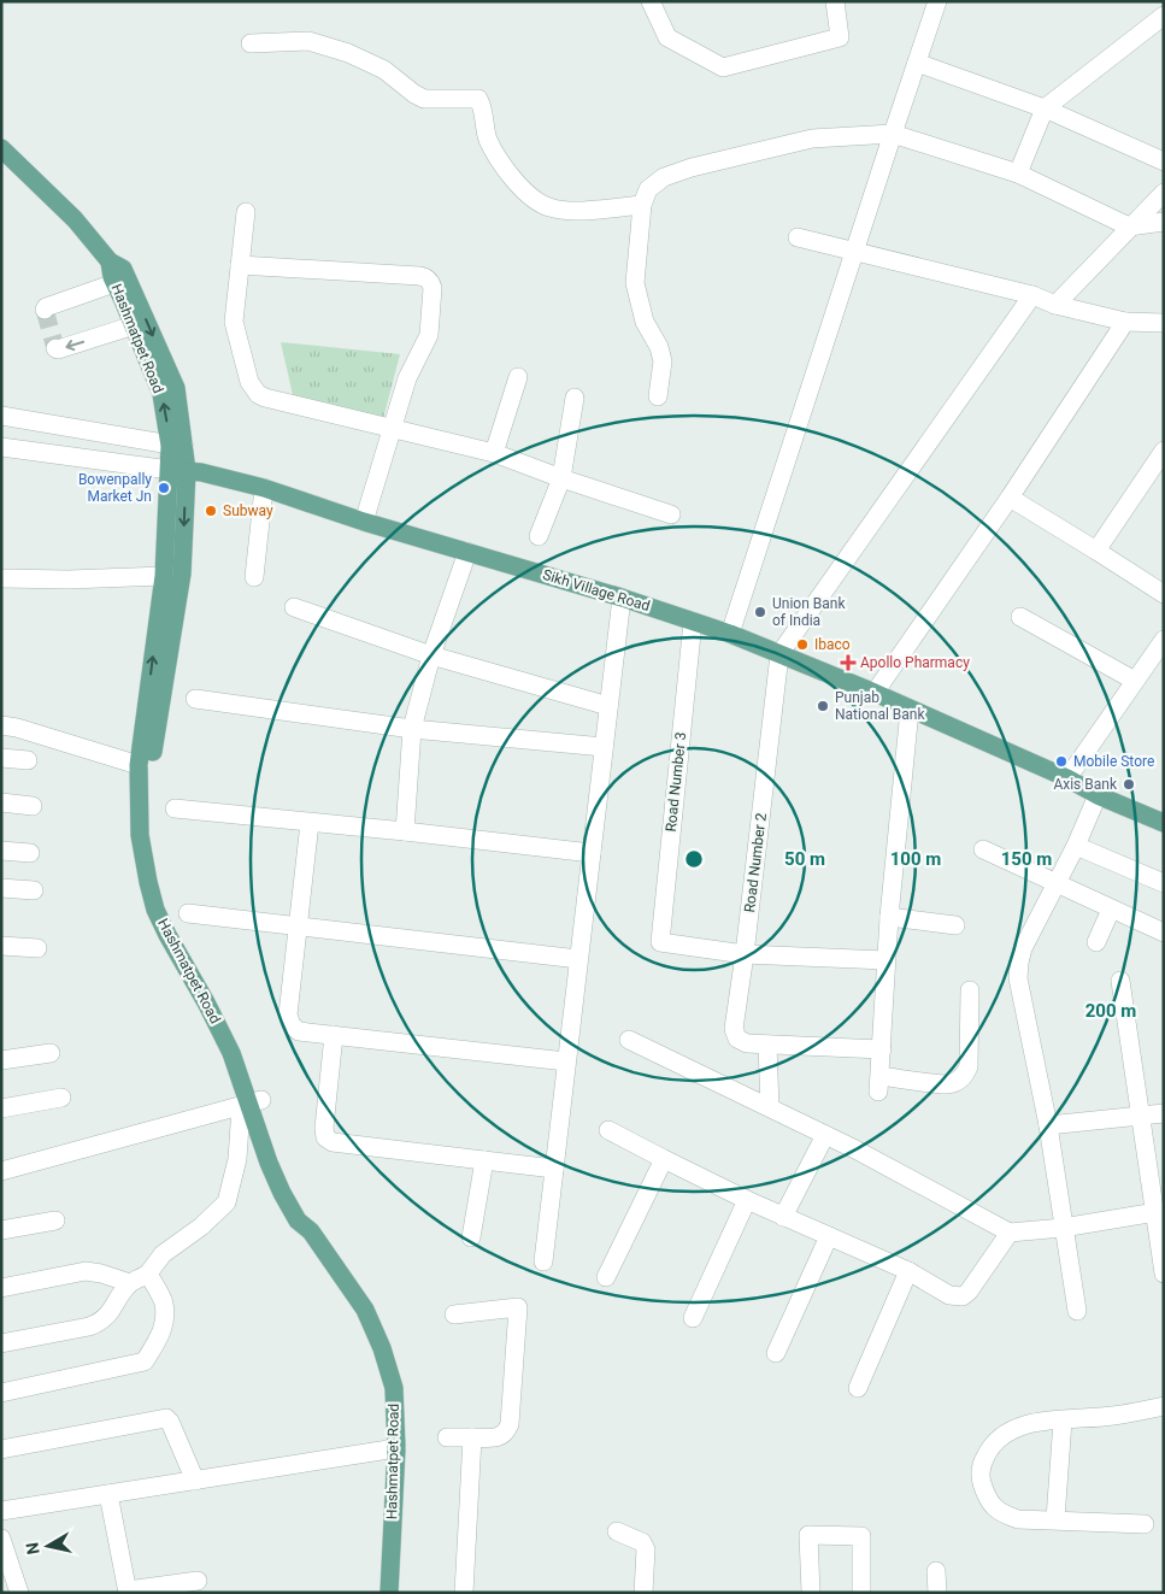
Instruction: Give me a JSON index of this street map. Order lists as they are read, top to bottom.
{
  "streets": {
    "main road": ["Hashmatpet Road", "Sikh Village Road"],
    "street": ["Road Number 3", "Road Number 2"]
  },
  "crossings": [
    ["Sikh Village Road", "Road Number 3"],
    ["Sikh Village Road", "Road Number 2"],
    ["Road Number 3", "Road Number 2"]
  ],
  "places": {
    "other": [
      "Bowenpally Market Jn",
      "Subway",
      "Union Bank of India",
      "Ibaco",
      "Punjab National Bank",
      "Mobile Store",
      "Axis Bank"
    ],
    "health": ["Apollo Pharmacy"]
  },
  "north": "left",
  "rings": [
    "50 m",
    "100 m",
    "150 m",
    "200 m"
  ]
}
